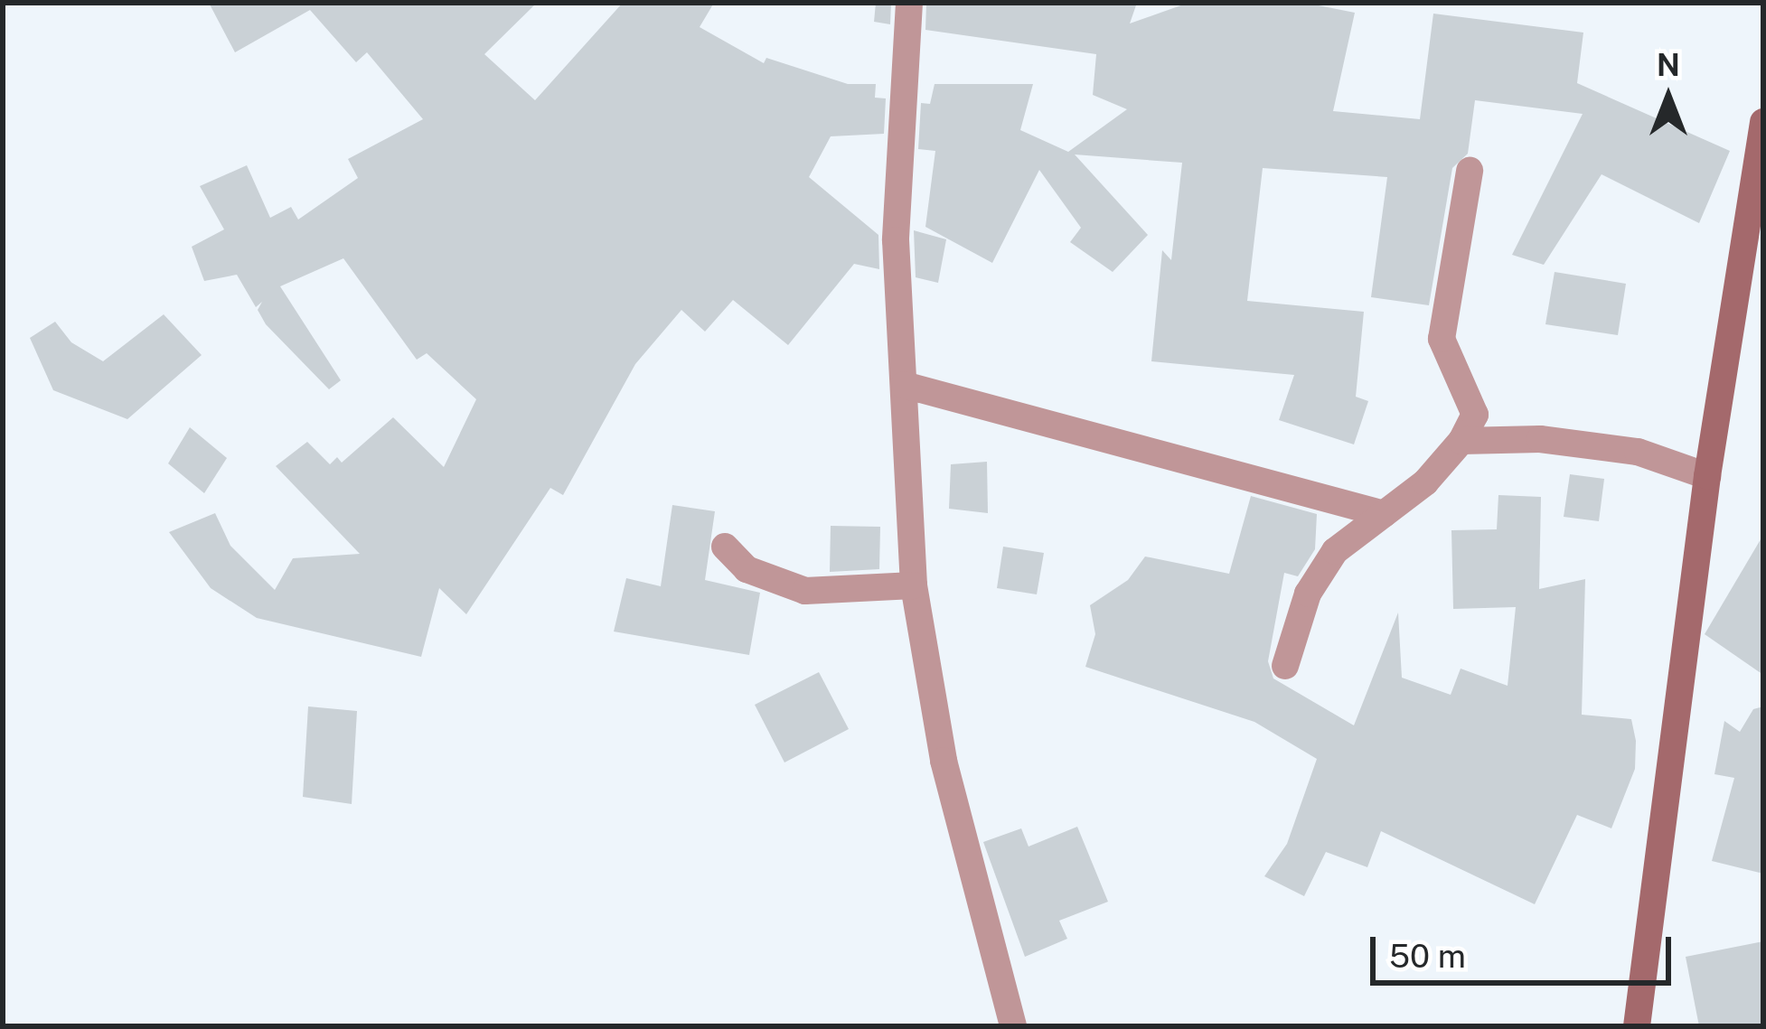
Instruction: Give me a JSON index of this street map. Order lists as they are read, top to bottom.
{
  "scale_bar": "50 m",
  "north": "top"
}
